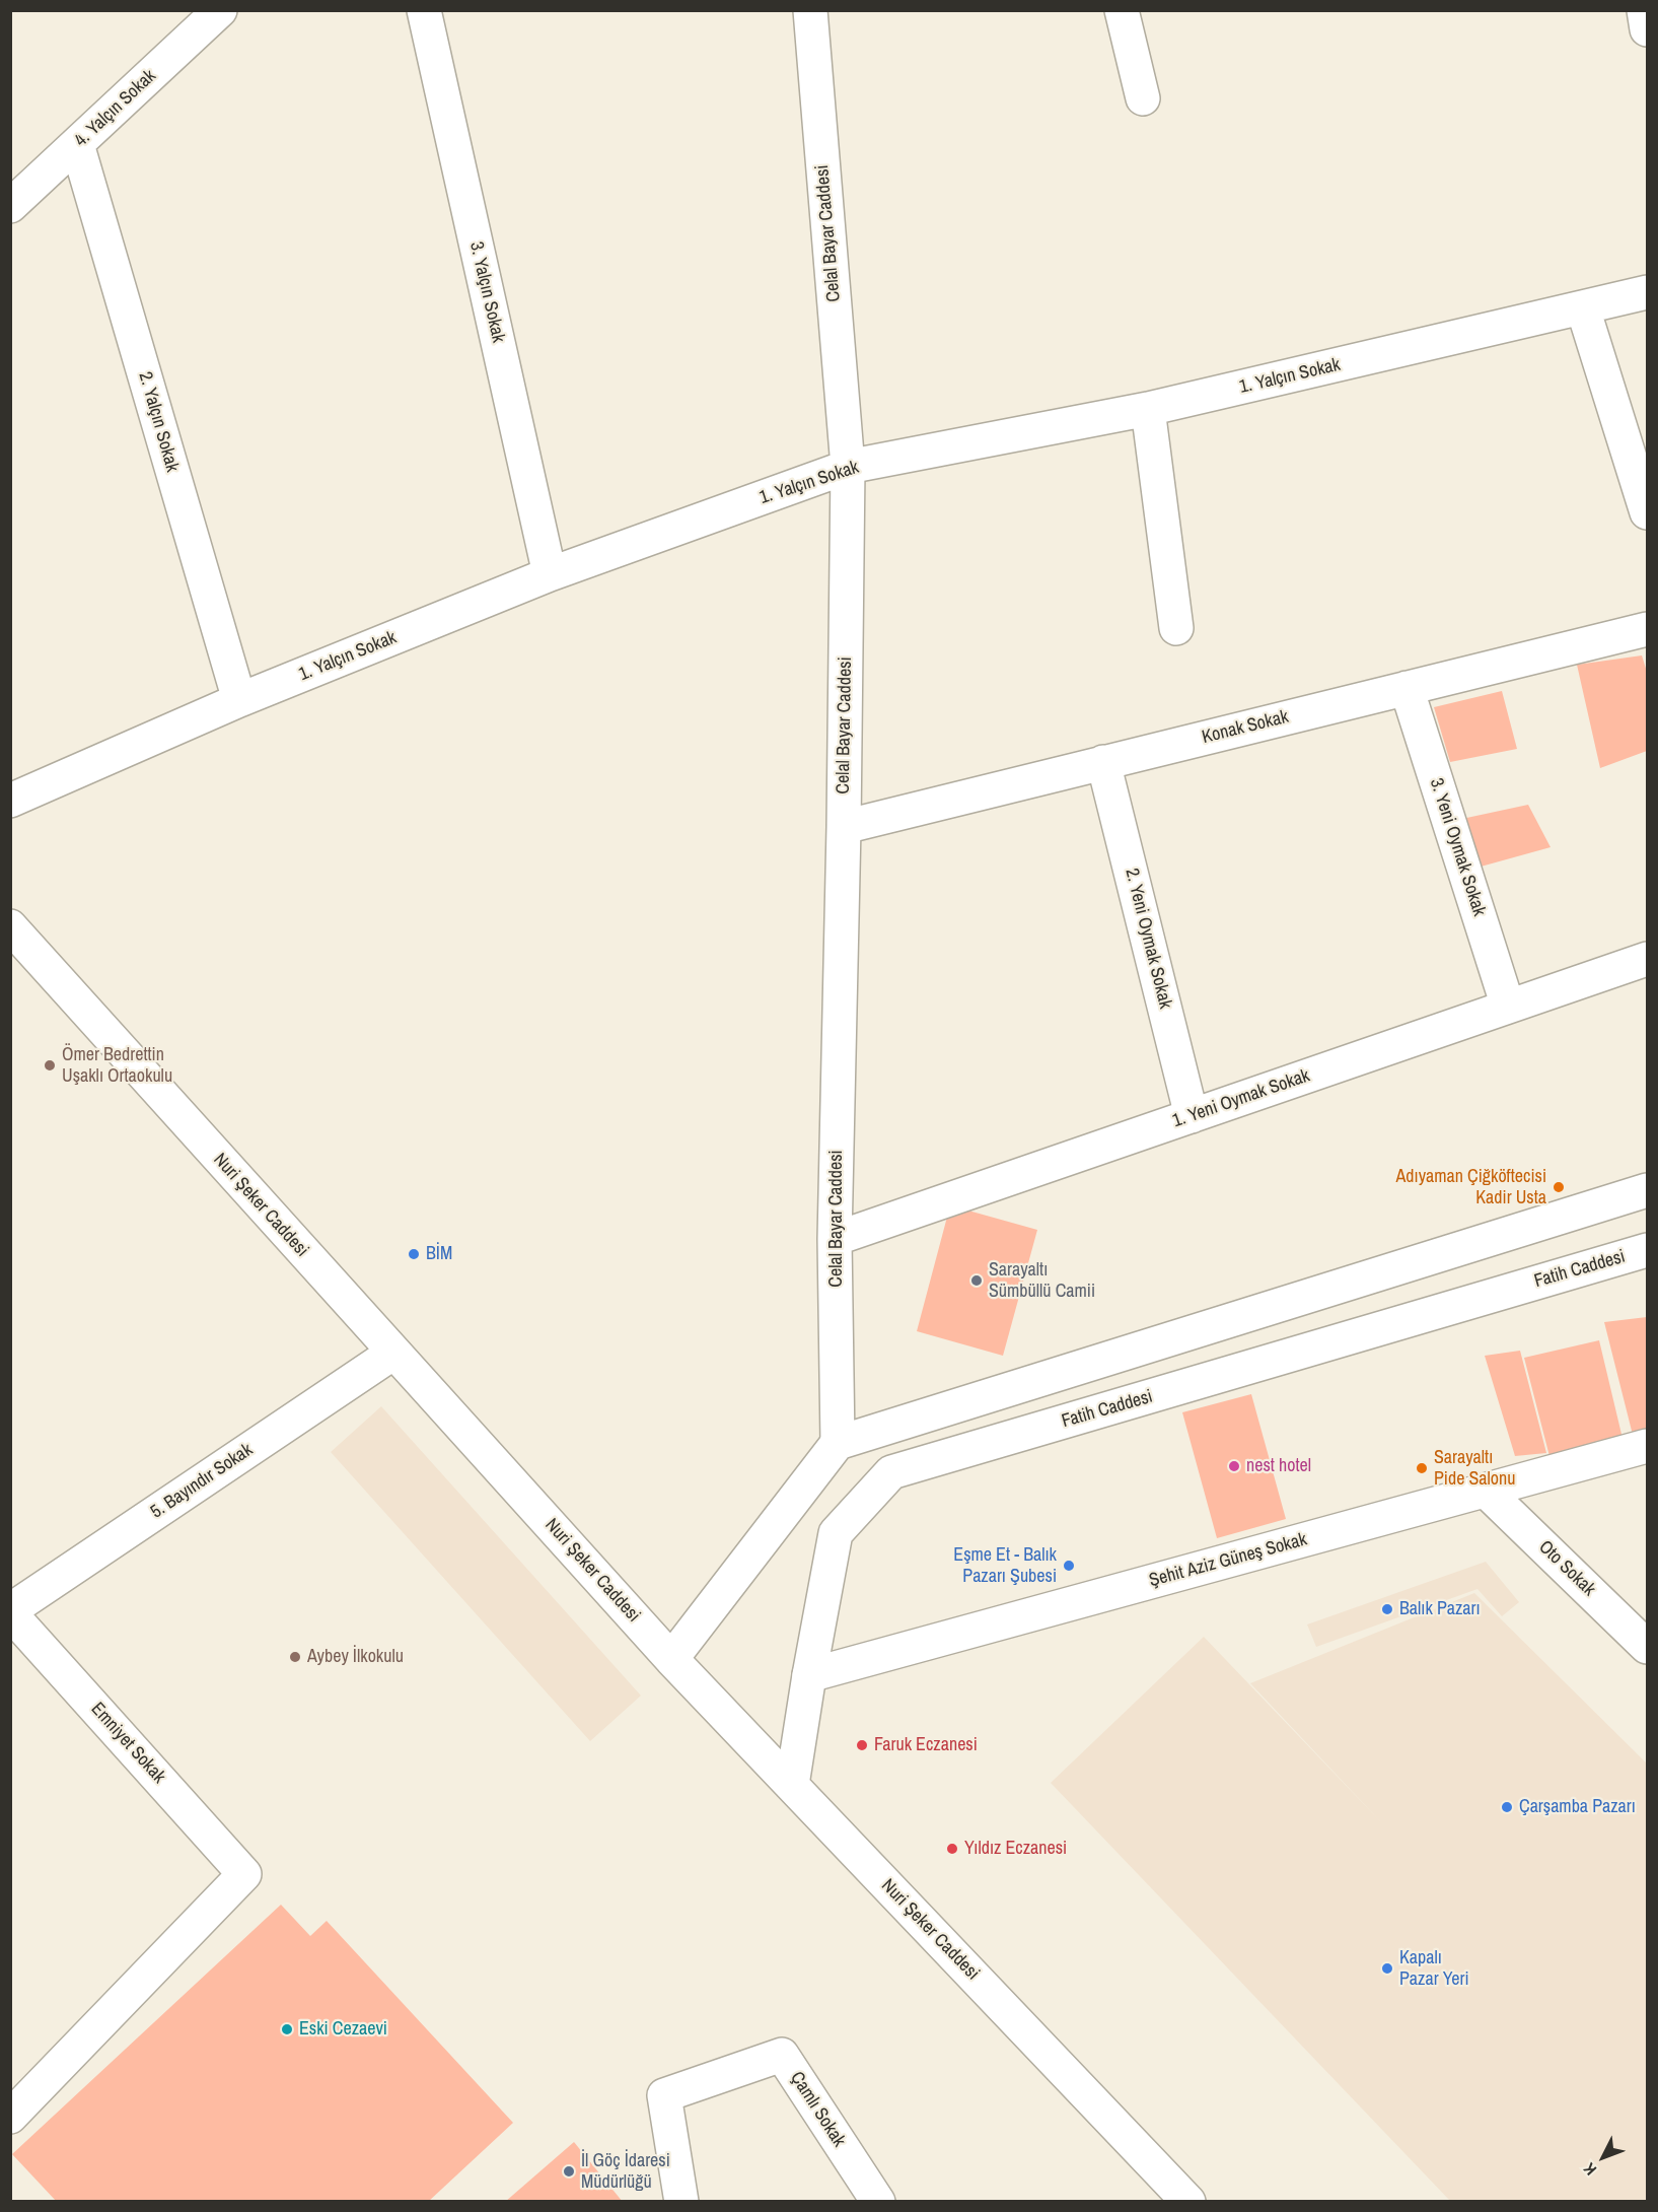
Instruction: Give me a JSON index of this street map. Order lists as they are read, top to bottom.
{
  "streets": {
    "street": [
      "4. Yalçın Sokak",
      "Celal Bayar Caddesi",
      "3. Yalçın Sokak",
      "1. Yalçın Sokak",
      "2. Yalçın Sokak",
      "Konak Sokak",
      "3. Yeni Oymak Sokak",
      "2. Yeni Oymak Sokak",
      "1. Yeni Oymak Sokak",
      "Nuri Şeker Caddesi",
      "Fatih Caddesi",
      "5. Bayındır Sokak",
      "Şehit Aziz Güneş Sokak",
      "Oto Sokak",
      "Emniyet Sokak",
      "Çamlı Sokak"
    ]
  },
  "crossings": [
    ["4. Yalçın Sokak", "2. Yalçın Sokak"],
    ["Celal Bayar Caddesi", "1. Yalçın Sokak"],
    ["Celal Bayar Caddesi", "Konak Sokak"],
    ["Celal Bayar Caddesi", "1. Yeni Oymak Sokak"],
    ["3. Yalçın Sokak", "1. Yalçın Sokak"],
    ["1. Yalçın Sokak", "2. Yalçın Sokak"],
    ["Konak Sokak", "3. Yeni Oymak Sokak"],
    ["Konak Sokak", "2. Yeni Oymak Sokak"],
    ["3. Yeni Oymak Sokak", "1. Yeni Oymak Sokak"],
    ["2. Yeni Oymak Sokak", "1. Yeni Oymak Sokak"],
    ["Nuri Şeker Caddesi", "Fatih Caddesi"],
    ["Nuri Şeker Caddesi", "5. Bayındır Sokak"],
    ["Fatih Caddesi", "Şehit Aziz Güneş Sokak"],
    ["5. Bayındır Sokak", "Emniyet Sokak"],
    ["Şehit Aziz Güneş Sokak", "Oto Sokak"]
  ],
  "places": [
    "Ömer Bedrettin Uşaklı Ortaokulu",
    "Adıyaman Çiğköftecisi Kadir Usta",
    "BİM",
    "Sarayaltı Sümbüllü Camii",
    "nest hotel",
    "Sarayaltı Pide Salonu",
    "Eşme Et - Balık Pazarı Şubesi",
    "Balık Pazarı",
    "Aybey İlkokulu",
    "Faruk Eczanesi",
    "Çarşamba Pazarı",
    "Yıldız Eczanesi",
    "Kapalı Pazar Yeri",
    "Eski Cezaevi",
    "İl Göç İdaresi Müdürlüğü"
  ],
  "north": "bottom left"
}
